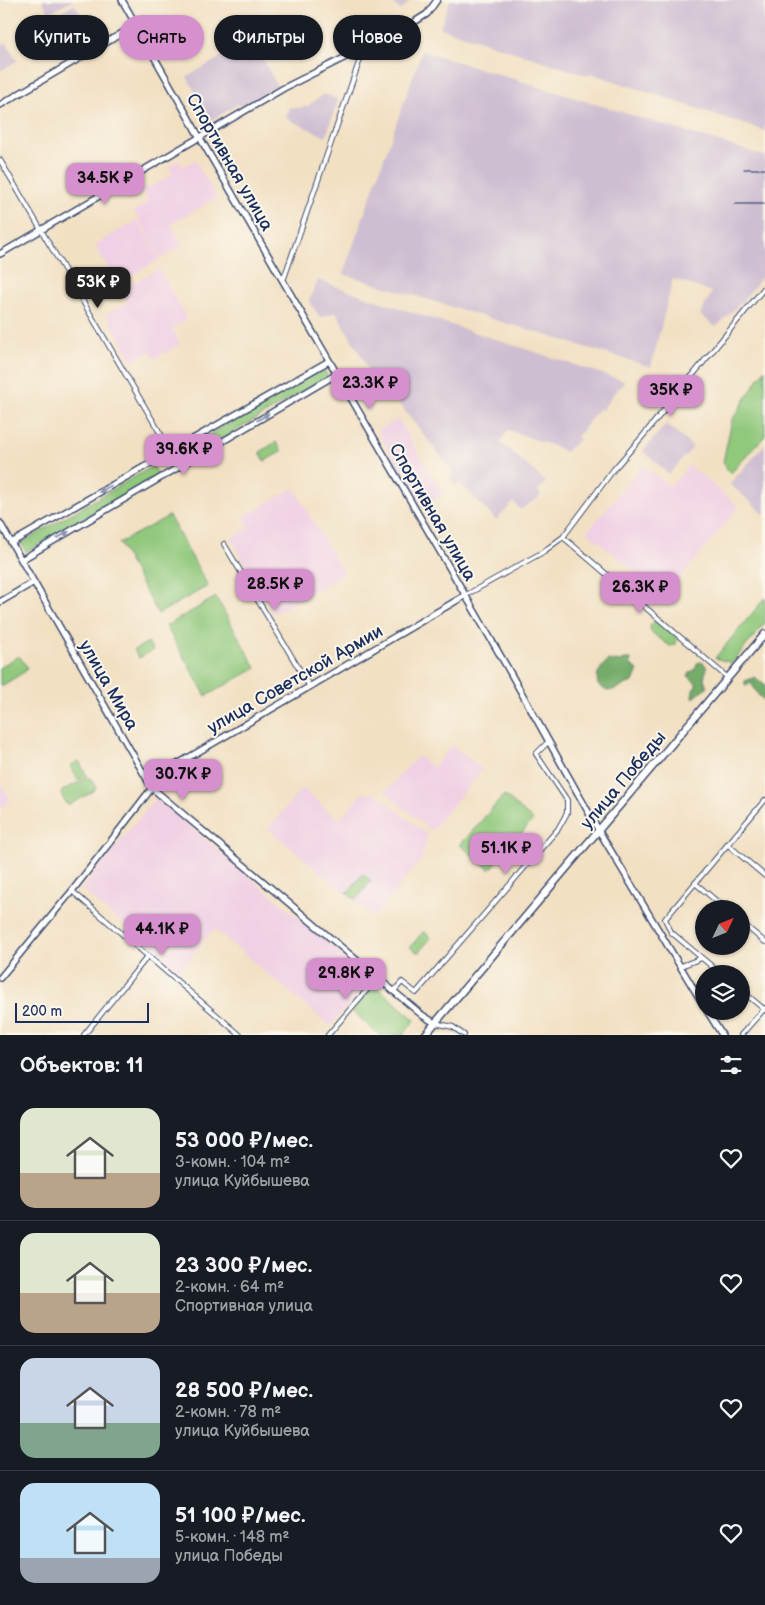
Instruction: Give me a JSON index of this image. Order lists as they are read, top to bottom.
{
  "streets": {
    "highway": ["улица Победы"],
    "street": ["Спортивная улица", "улица Советской Армии", "улица Мира"]
  },
  "crossings": [
    ["Спортивная улица", "улица Советской Армии"],
    ["Спортивная улица", "улица Победы"],
    ["улица Советской Армии", "улица Мира"],
    ["улица Мира", "улица Победы"]
  ],
  "scale_bar": "200 m",
  "north": "top right",
  "page": {
    "chip": [
      "Купить",
      "Снять",
      "Фильтры",
      "Новое"
    ],
    "price": [
      "34.5K ₽",
      "53K ₽",
      "23.3K ₽",
      "35K ₽",
      "39.6K ₽",
      "28.5K ₽",
      "26.3K ₽",
      "30.7K ₽",
      "51.1K ₽",
      "44.1K ₽",
      "29.8K ₽"
    ],
    "scale": "200 m",
    "heading": "Объектов: 11",
    "list": [
      {
        "name": "53 000 ₽/мес.",
        "note": "3-комн. · 104 m² · улица Куйбышева"
      },
      {
        "name": "23 300 ₽/мес.",
        "note": "2-комн. · 64 m² · Спортивная улица"
      },
      {
        "name": "28 500 ₽/мес.",
        "note": "2-комн. · 78 m² · улица Куйбышева"
      },
      {
        "name": "51 100 ₽/мес.",
        "note": "5-комн. · 148 m² · улица Победы"
      }
    ]
  }
}
